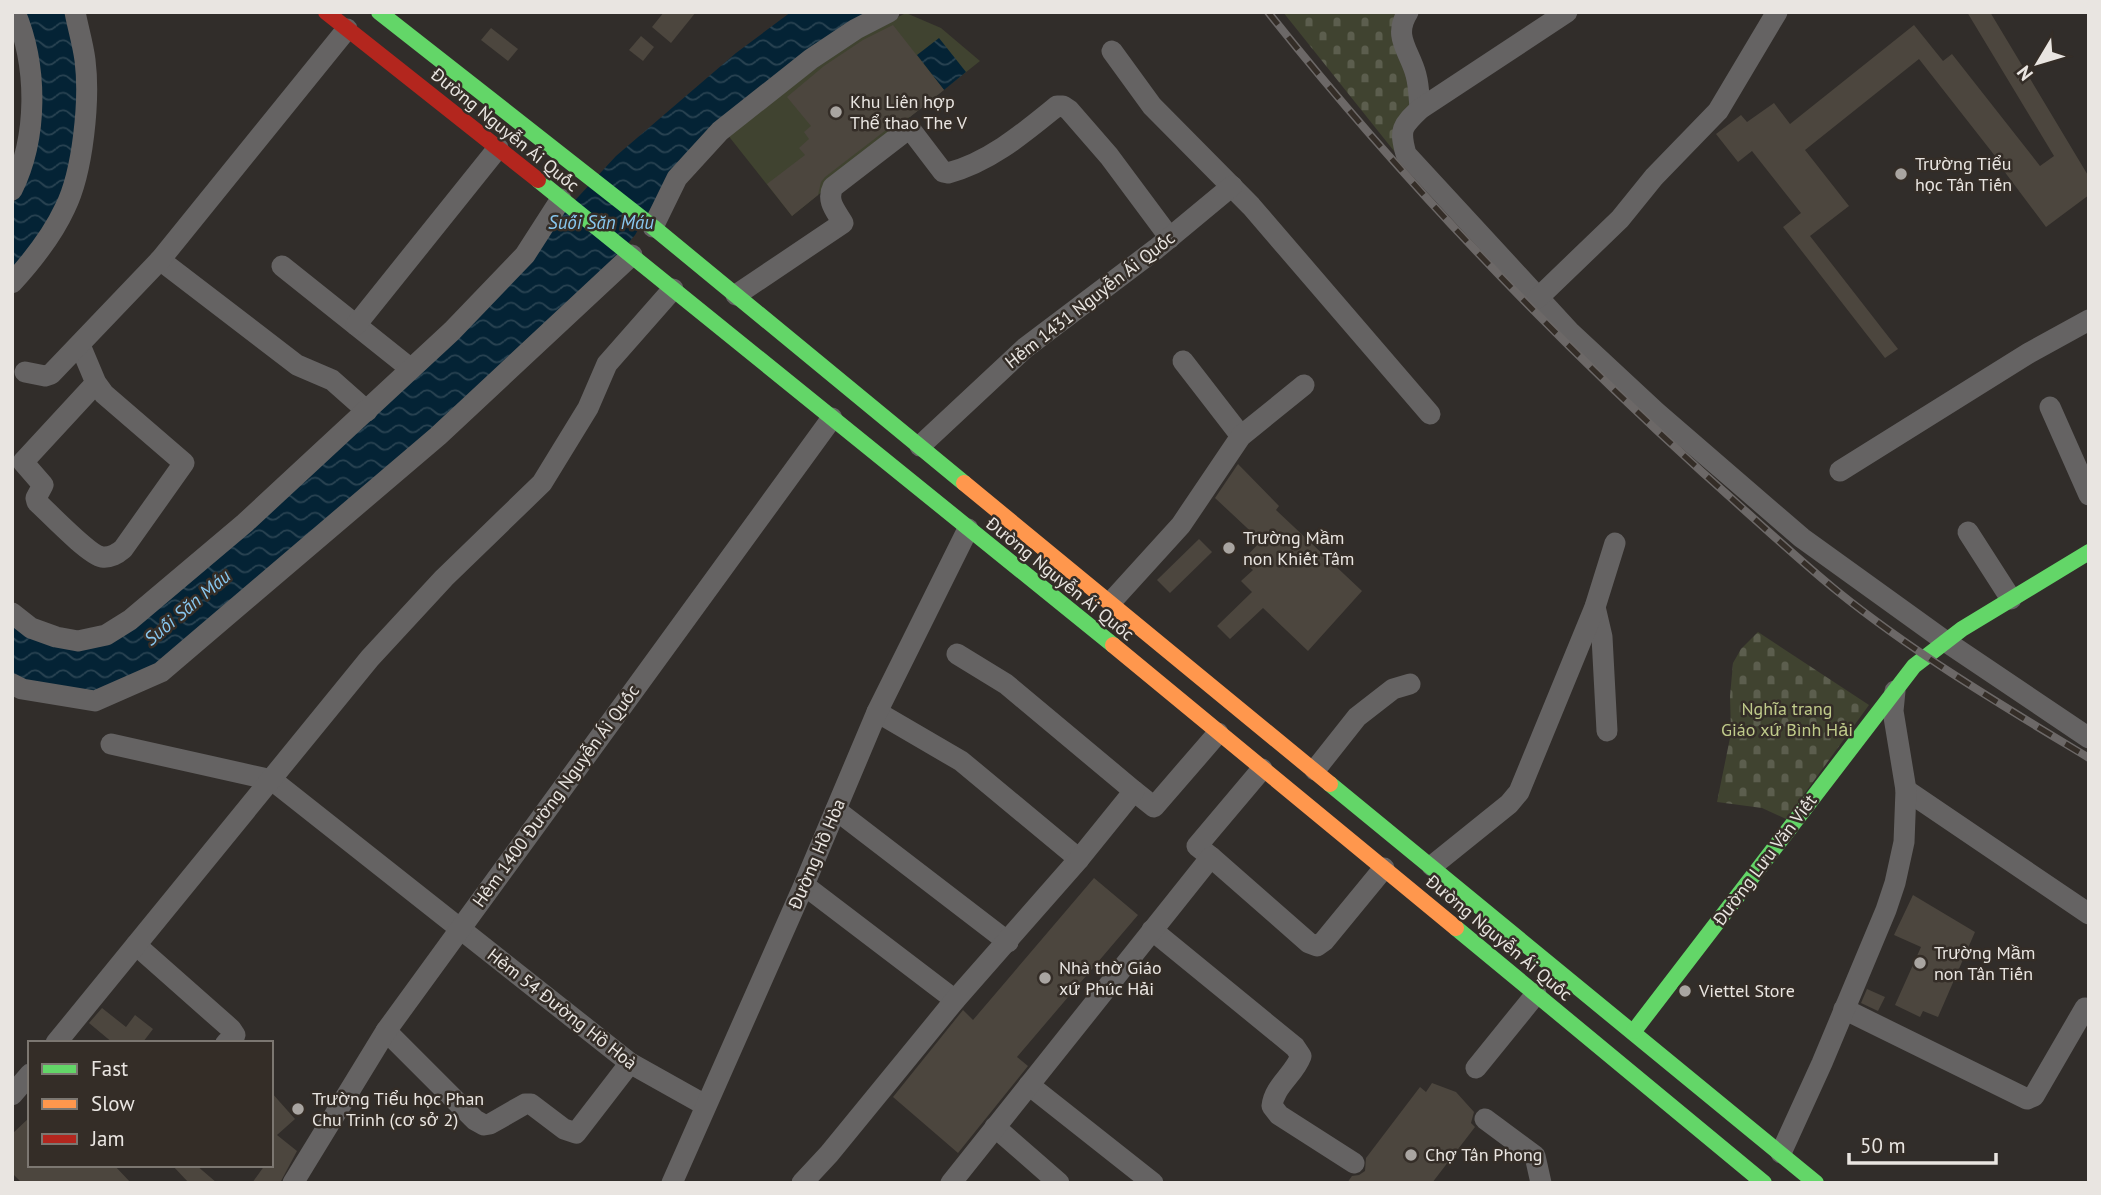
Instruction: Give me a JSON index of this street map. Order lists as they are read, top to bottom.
{
  "streets": {
    "main road": ["Đường Nguyễn Ái Quốc", "Đường Lưu Văn Viết"],
    "street": [
      "Hẻm 1431 Nguyễn Ái Quốc",
      "Hẻm 1400 Đường Nguyễn Ái Quốc",
      "Đường Hồ Hòa",
      "Hẻm 54 Đường Hồ Hoà"
    ]
  },
  "crossings": [
    ["Đường Nguyễn Ái Quốc", "Hẻm 1431 Nguyễn Ái Quốc"],
    ["Đường Nguyễn Ái Quốc", "Hẻm 1400 Đường Nguyễn Ái Quốc"],
    ["Đường Nguyễn Ái Quốc", "Đường Hồ Hòa"],
    ["Đường Nguyễn Ái Quốc", "Đường Lưu Văn Viết"],
    ["Hẻm 1400 Đường Nguyễn Ái Quốc", "Hẻm 54 Đường Hồ Hoà"],
    ["Đường Hồ Hòa", "Hẻm 54 Đường Hồ Hoà"]
  ],
  "water": ["Suối Săn Máu"],
  "parks": ["Nghĩa trang Giáo xứ Bình Hải"],
  "places": [
    "Khu Liên hợp Thể thao The V",
    "Trường Tiểu học Tân Tiến",
    "Trường Mầm non Khiết Tâm",
    "Trường Mầm non Tân Tiến",
    "Nhà thờ Giáo xứ Phúc Hải",
    "Viettel Store",
    "Trường Tiểu học Phan Chu Trinh (cơ sở 2)",
    "Chợ Tân Phong"
  ],
  "legend": ["Fast", "Slow", "Jam"],
  "scale_bar": "50 m",
  "north": "bottom left"
}
